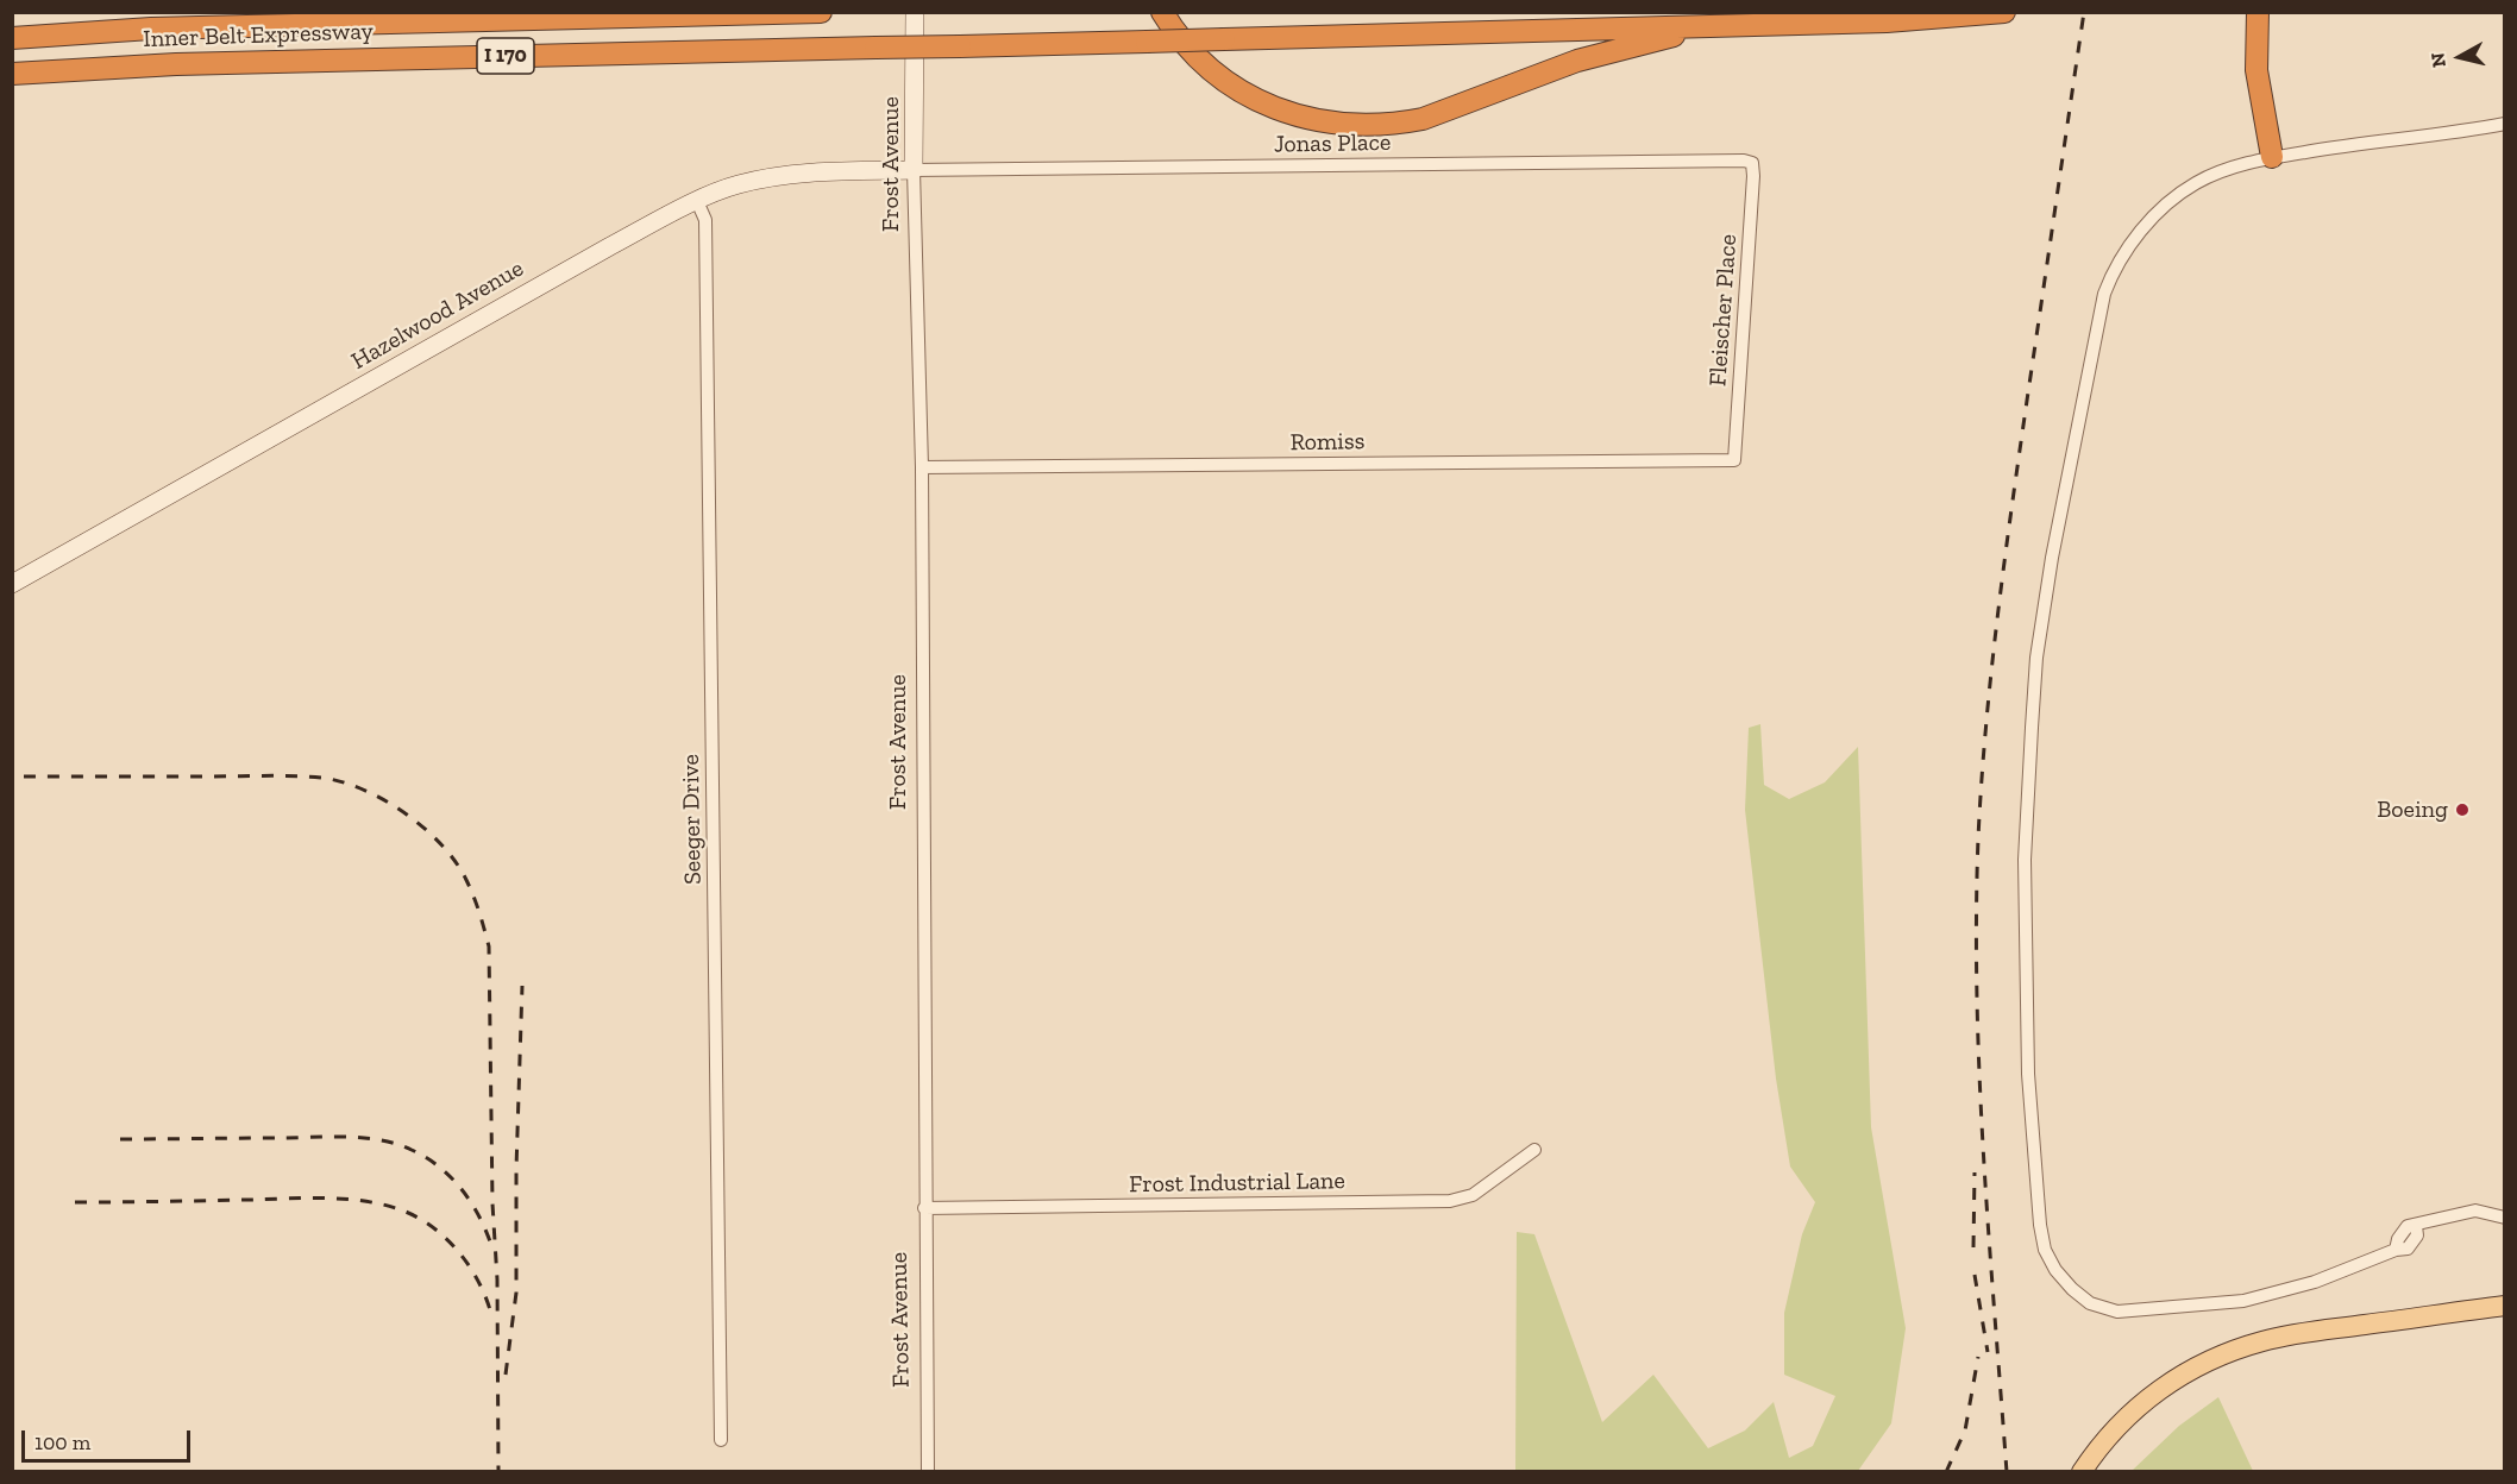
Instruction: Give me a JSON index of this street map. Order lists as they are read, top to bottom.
{
  "streets": {
    "highway": ["Inner Belt Expressway", "I 170"],
    "street": [
      "Jonas Place",
      "Frost Avenue",
      "Fleischer Place",
      "Hazelwood Avenue",
      "Romiss",
      "Seeger Drive",
      "Frost Industrial Lane"
    ]
  },
  "crossings": [
    ["Jonas Place", "Frost Avenue"],
    ["Jonas Place", "Fleischer Place"],
    ["Jonas Place", "Hazelwood Avenue"],
    ["Frost Avenue", "Hazelwood Avenue"],
    ["Frost Avenue", "Romiss"],
    ["Frost Avenue", "Frost Industrial Lane"],
    ["Fleischer Place", "Romiss"],
    ["Hazelwood Avenue", "Seeger Drive"]
  ],
  "places": ["Boeing"],
  "scale_bar": "100 m",
  "north": "left"
}
